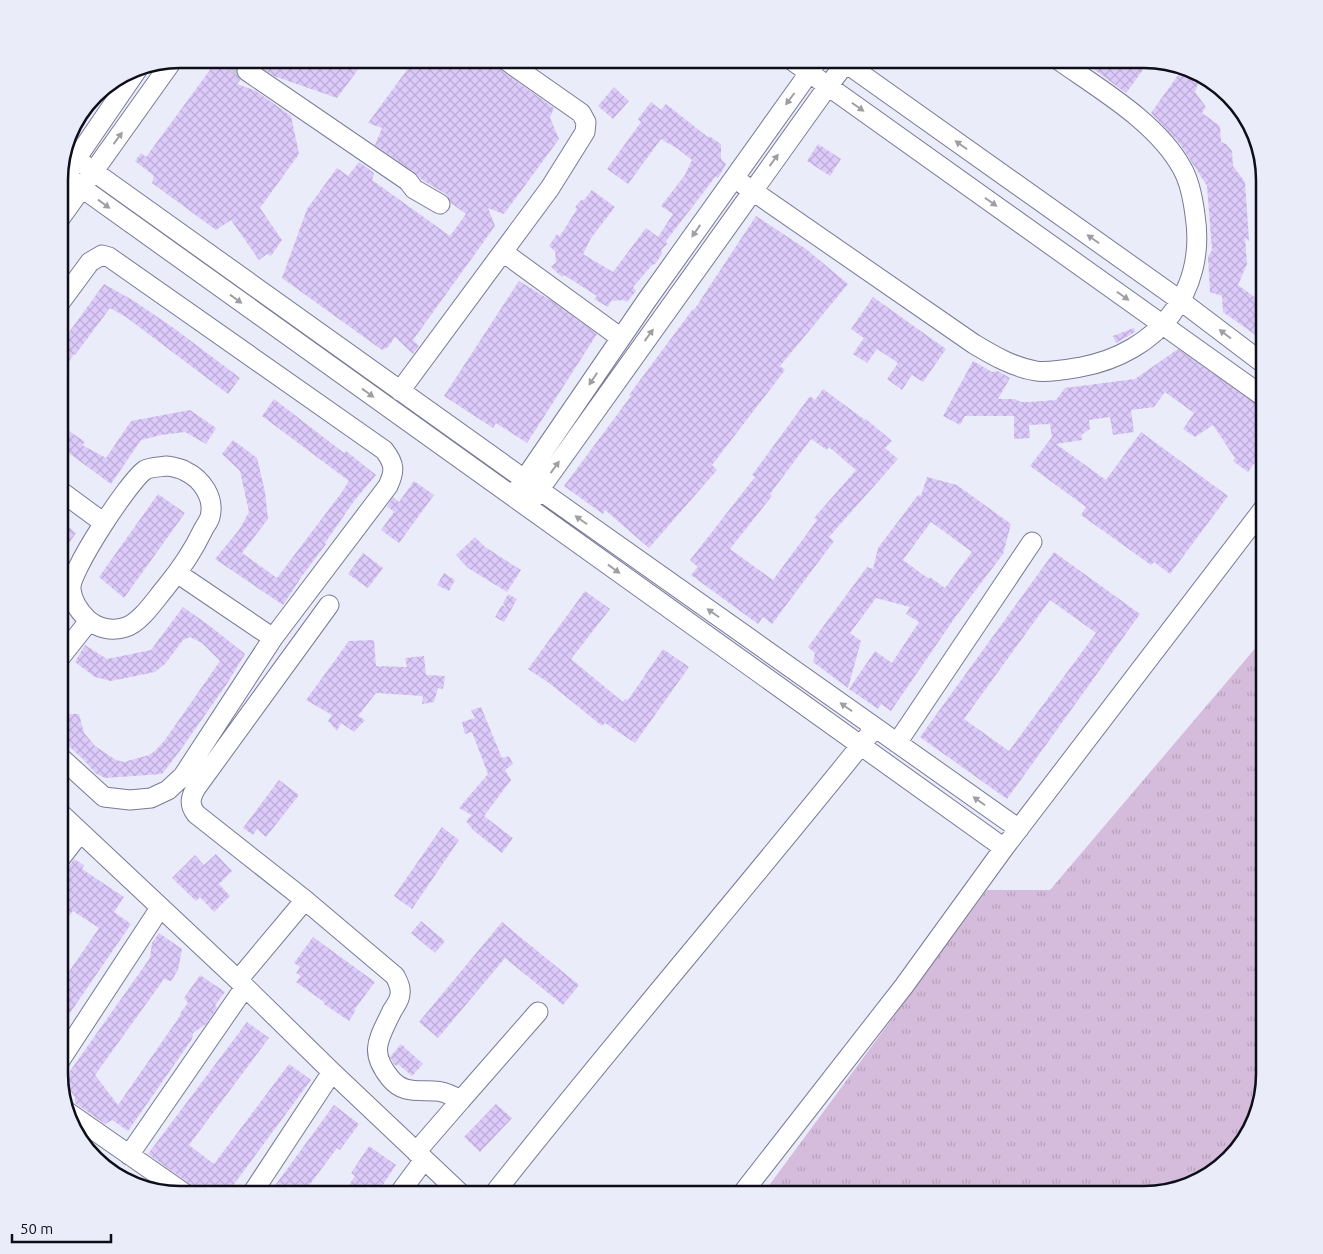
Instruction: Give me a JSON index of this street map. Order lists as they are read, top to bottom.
{
  "scale_bar": "50 m"
}
